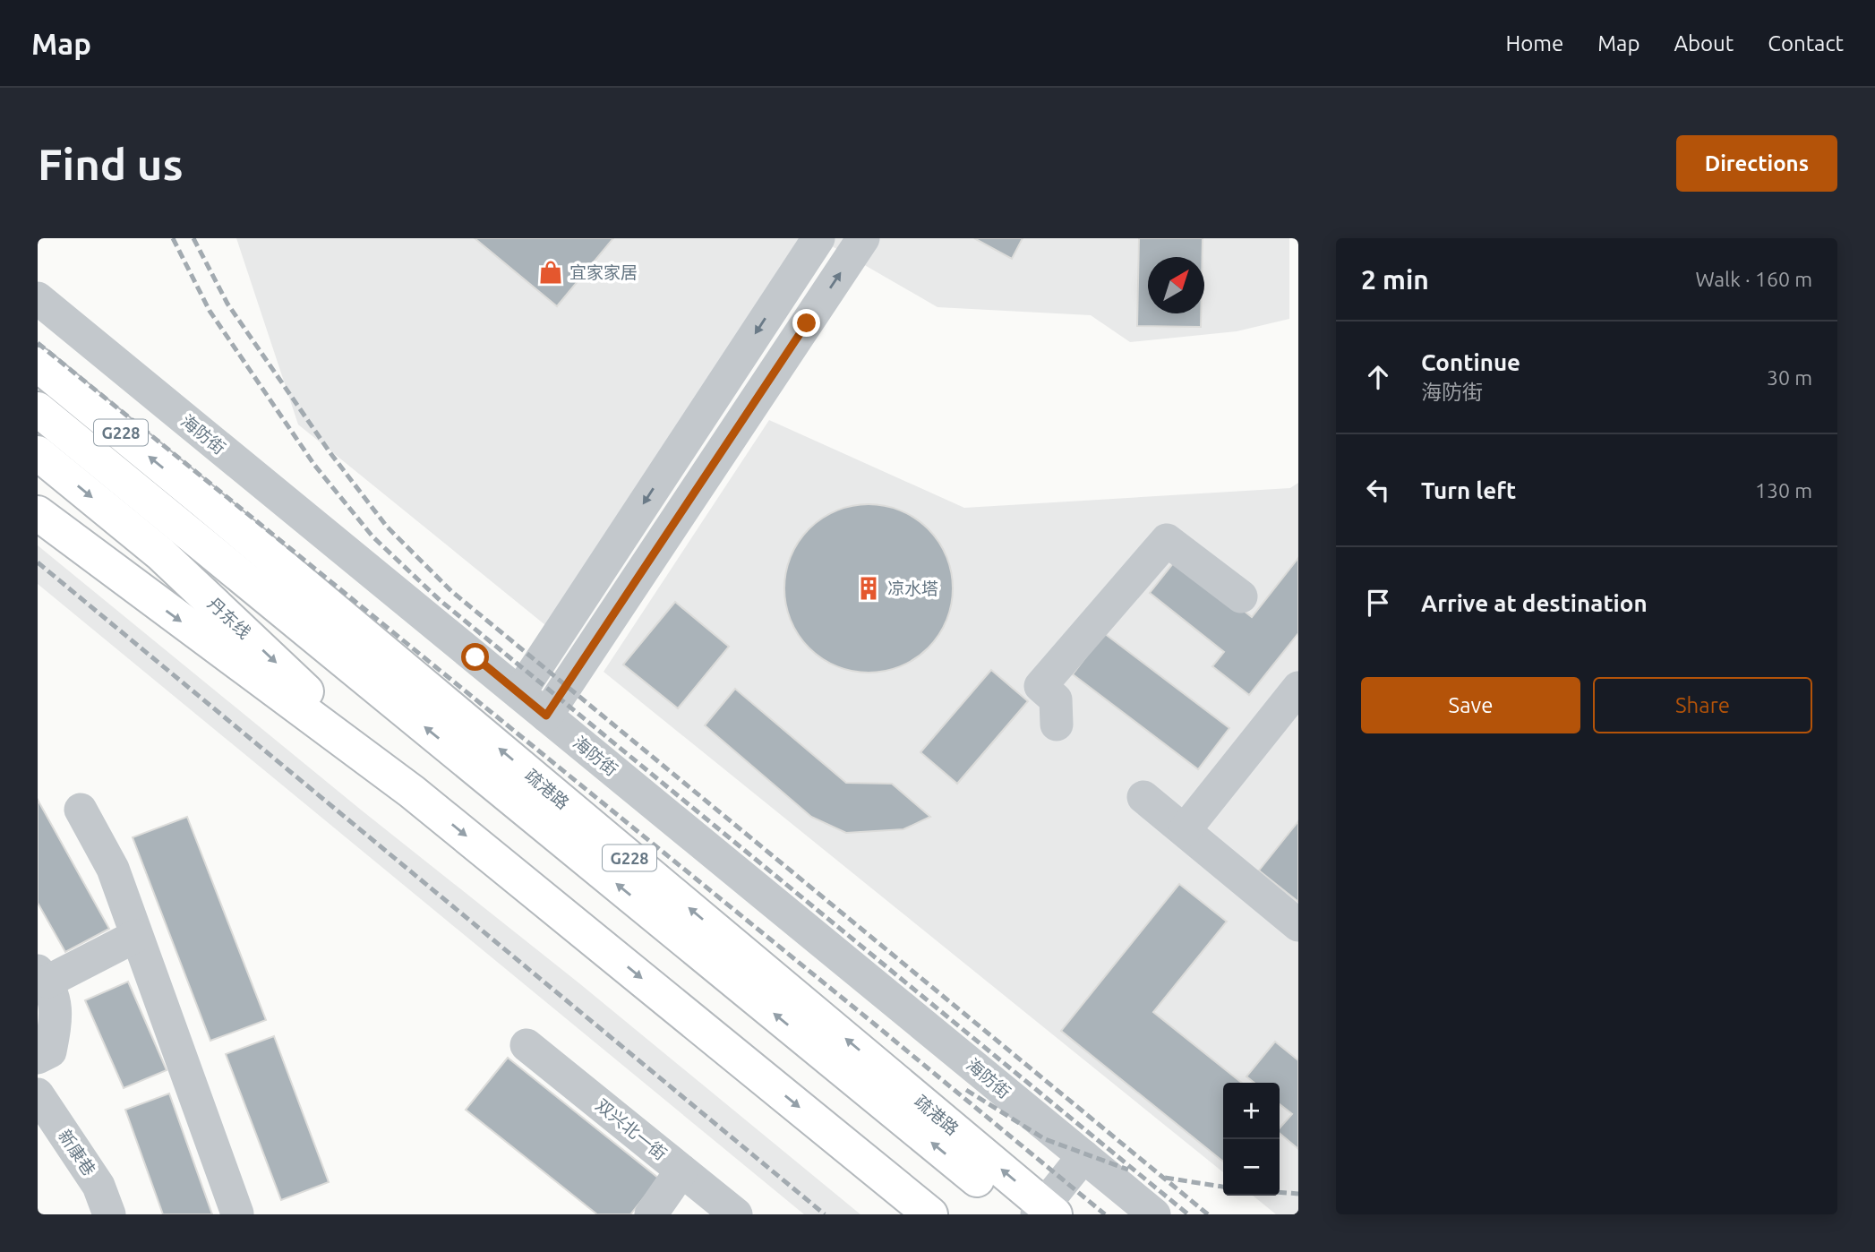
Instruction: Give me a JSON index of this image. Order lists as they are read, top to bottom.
{
  "streets": {
    "highway": ["G228", "丹东线", "疏港路"],
    "street": ["海防街", "双兴北一街", "新康巷"]
  },
  "places": {
    "shop": ["宜家家居"],
    "building": ["凉水塔"]
  },
  "north": "top right",
  "page": {
    "header": "Map",
    "nav": [
      "Home",
      "Map",
      "About",
      "Contact"
    ],
    "buttons": [
      "Directions",
      ["Save", "Share"]
    ],
    "title": "Find us",
    "heading": ["2 min", "Walk · 160 m"],
    "list": [
      ["Continue", "海防街", "30 m"],
      ["Turn left", "130 m"],
      "Arrive at destination"
    ],
    "map_buttons": ["+", "−"]
  }
}
